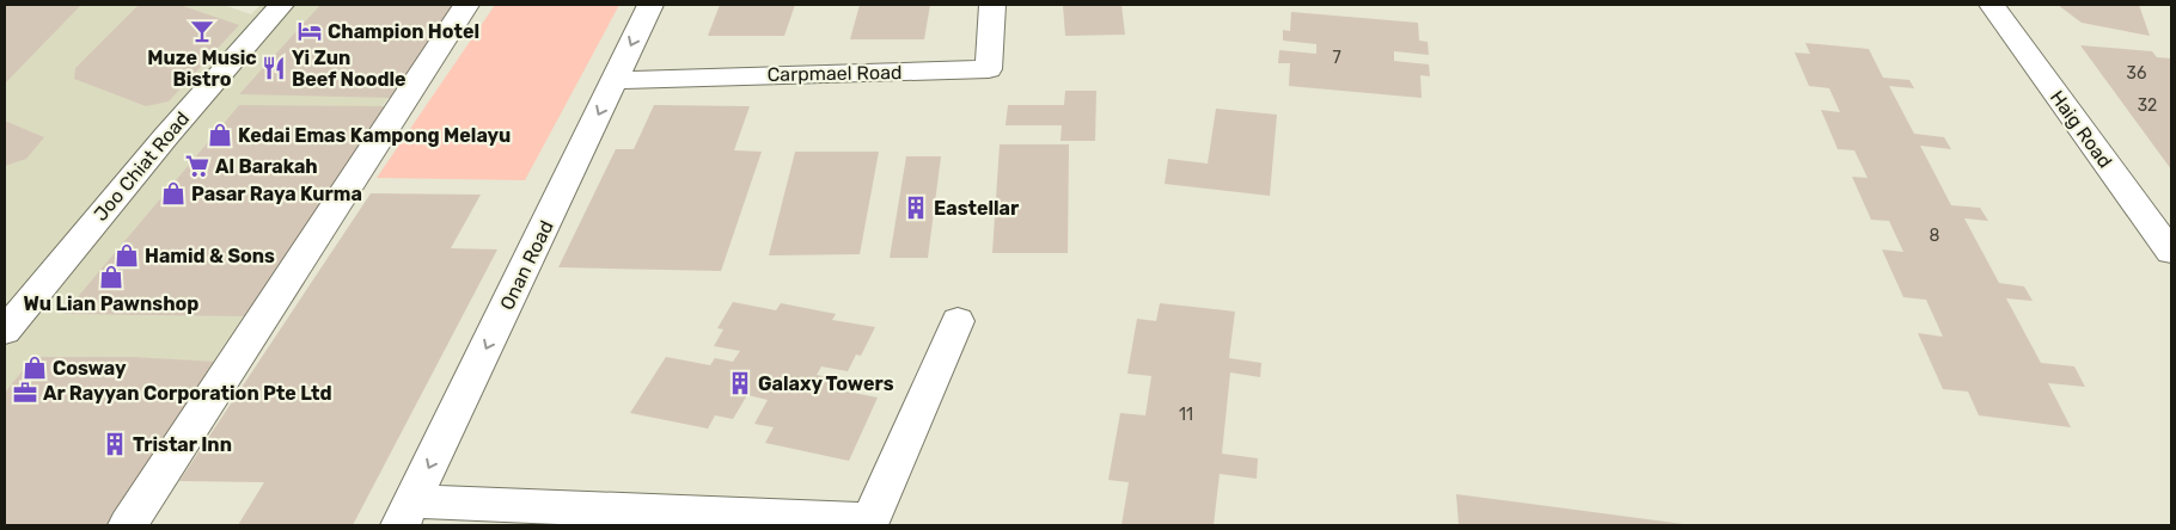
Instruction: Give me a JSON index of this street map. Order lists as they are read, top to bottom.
{
  "streets": {
    "street": [
      "Carpmael Road",
      "Haig Road",
      "Joo Chiat Road",
      "Onan Road"
    ]
  },
  "crossings": [
    ["Carpmael Road", "Onan Road"]
  ],
  "places": {
    "bar": ["Muze Music Bistro"],
    "hotel": ["Champion Hotel"],
    "restaurant": ["Yi Zun Beef Noodle"],
    "shop": [
      "Kedai Emas Kampong Melayu",
      "Pasar Raya Kurma",
      "Hamid & Sons",
      "Wu Lian Pawnshop",
      "Cosway"
    ],
    "supermarket": ["Al Barakah"],
    "building": ["Eastellar", "Galaxy Towers", "Tristar Inn"],
    "office": ["Ar Rayyan Corporation Pte Ltd"]
  },
  "house_numbers": [
    "7",
    "36",
    "32",
    "8",
    "11"
  ]
}
